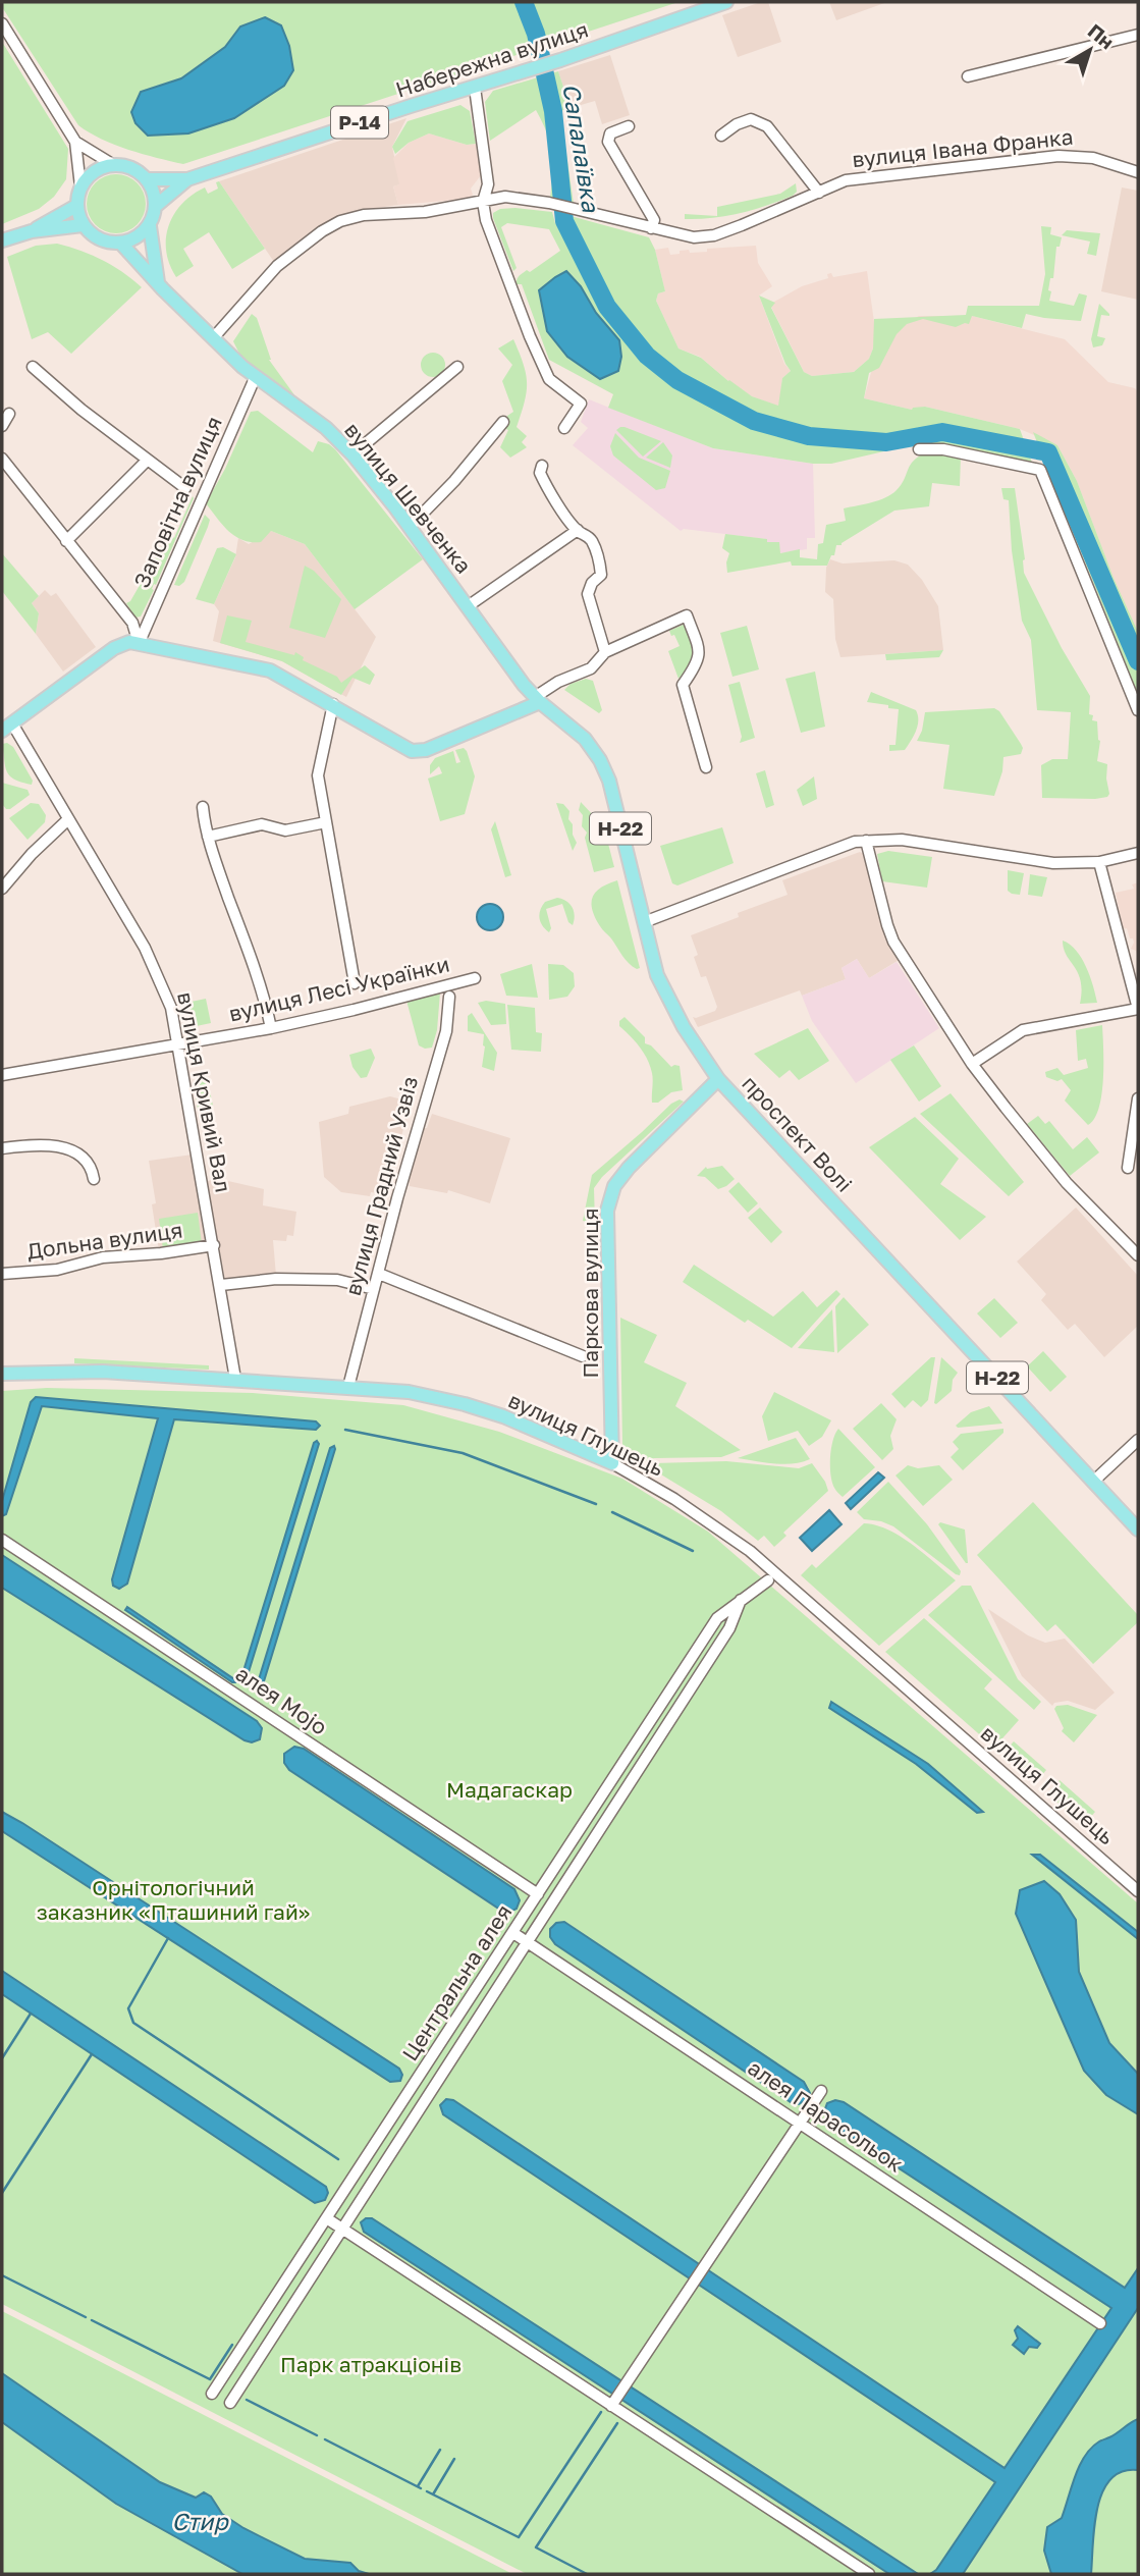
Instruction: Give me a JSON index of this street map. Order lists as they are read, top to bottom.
{
  "streets": {
    "main road": [
      "Набережна вулиця",
      "Р-14",
      "вулиця Шевченка",
      "Н-22",
      "проспект Волі",
      "Паркова вулиця",
      "вулиця Глушець"
    ],
    "street": [
      "вулиця Івана Франка",
      "Заповітна вулиця",
      "вулиця Лесі Українки",
      "вулиця Кривий Вал",
      "вулиця Градний Узвіз",
      "Дольна вулиця",
      "алея Mojo",
      "Центральна алея",
      "алея Парасольок"
    ]
  },
  "crossings": [
    ["Набережна вулиця", "вулиця Шевченка"],
    ["Набережна вулиця", "Н-22"],
    ["вулиця Івана Франка", "вулиця Шевченка"],
    ["вулиця Шевченка", "Заповітна вулиця"],
    ["вулиця Шевченка", "Н-22"],
    ["вулиця Шевченка", "проспект Волі"],
    ["вулиця Лесі Українки", "вулиця Кривий Вал"],
    ["вулиця Кривий Вал", "Дольна вулиця"],
    ["вулиця Кривий Вал", "вулиця Глушець"],
    ["проспект Волі", "Паркова вулиця"],
    ["вулиця Градний Узвіз", "вулиця Глушець"],
    ["Паркова вулиця", "вулиця Глушець"],
    ["алея Mojo", "Центральна алея"],
    ["Центральна алея", "алея Парасольок"]
  ],
  "water": ["Сапалаївка", "Стир"],
  "parks": ["Мадагаскар", "Орнітологічний заказник «Пташиний гай»", "Парк атракціонів"],
  "north": "top right"
}
